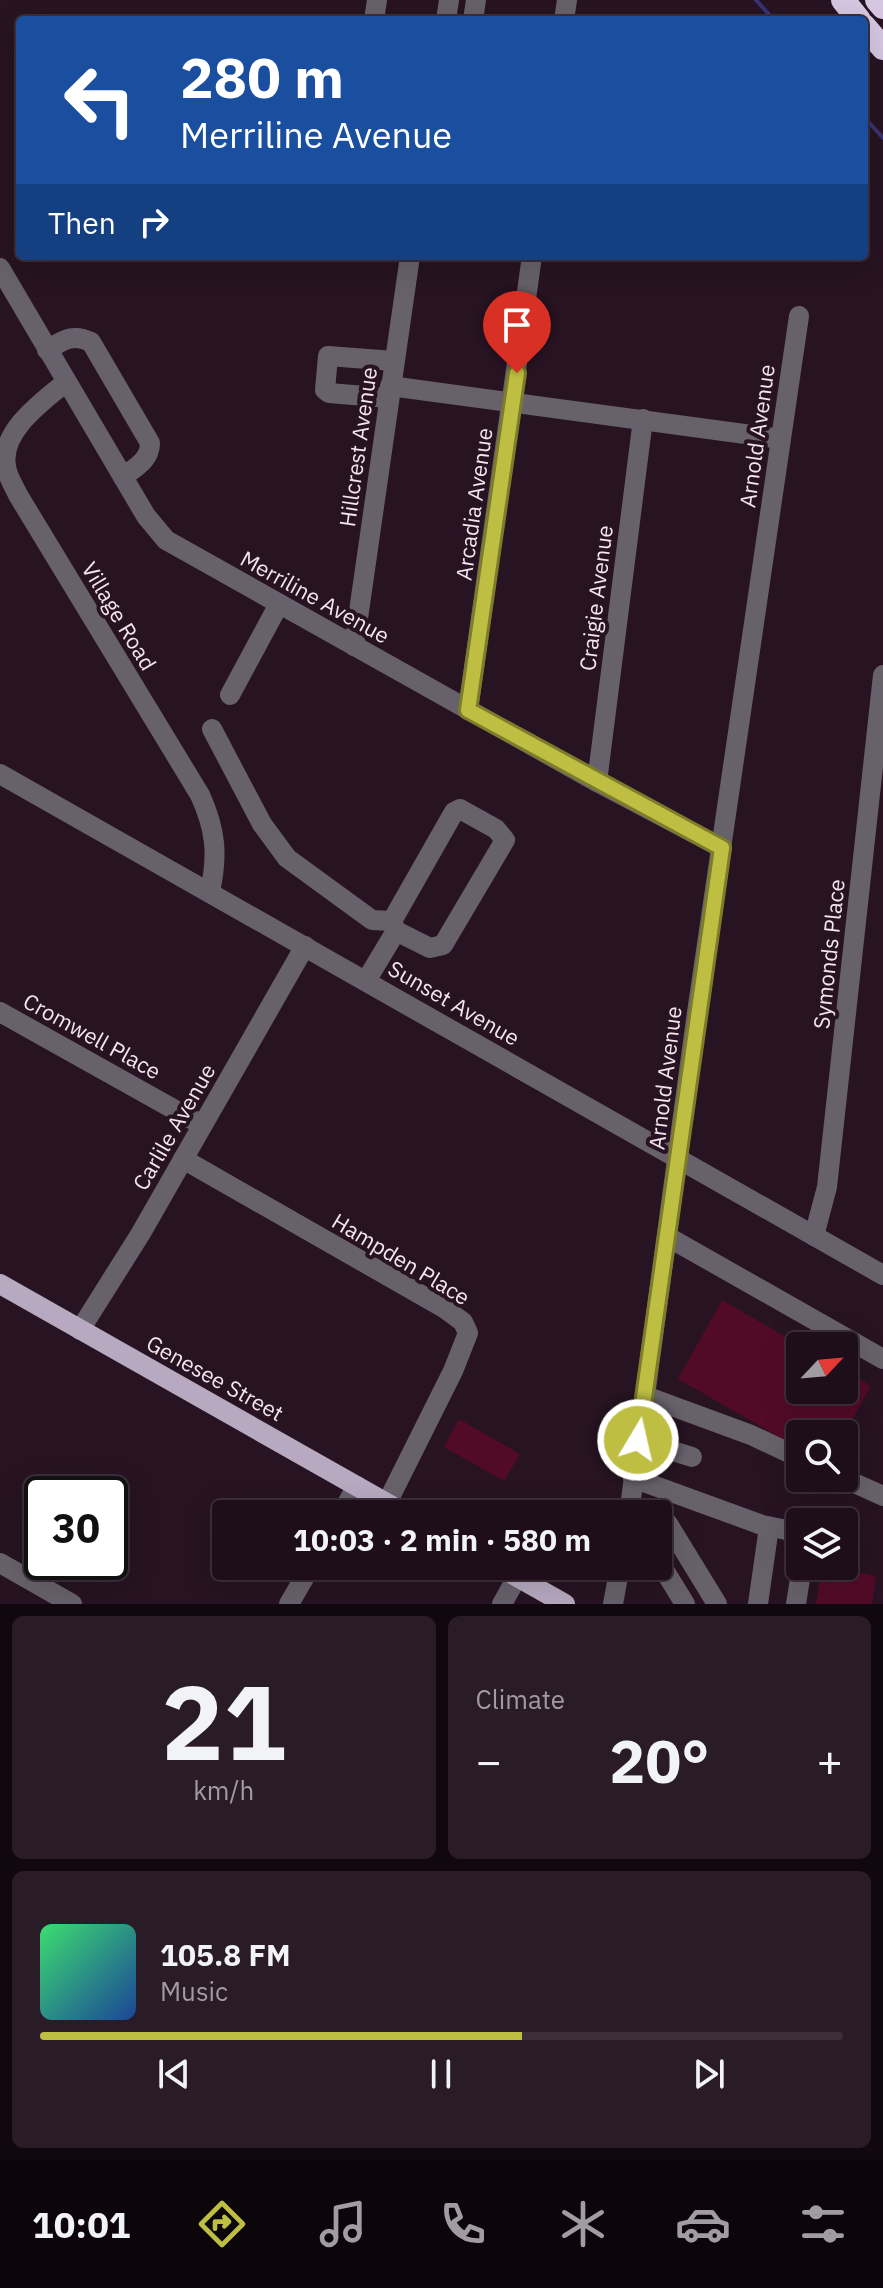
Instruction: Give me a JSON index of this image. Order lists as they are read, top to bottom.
{
  "streets": {
    "main road": ["Genesee Street"],
    "street": [
      "Arnold Avenue",
      "Hillcrest Avenue",
      "Arcadia Avenue",
      "Merriline Avenue",
      "Craigie Avenue",
      "Village Road",
      "Symonds Place",
      "Sunset Avenue",
      "Cromwell Place",
      "Carlile Avenue",
      "Hampden Place"
    ]
  },
  "crossings": [
    ["Arnold Avenue", "Merriline Avenue"],
    ["Arnold Avenue", "Sunset Avenue"],
    ["Hillcrest Avenue", "Merriline Avenue"],
    ["Arcadia Avenue", "Merriline Avenue"],
    ["Merriline Avenue", "Craigie Avenue"],
    ["Merriline Avenue", "Village Road"],
    ["Village Road", "Sunset Avenue"],
    ["Symonds Place", "Sunset Avenue"],
    ["Sunset Avenue", "Carlile Avenue"],
    ["Cromwell Place", "Carlile Avenue"],
    ["Carlile Avenue", "Hampden Place"],
    ["Carlile Avenue", "Genesee Street"]
  ],
  "north": "top right",
  "page": {
    "turn": ["280 m", "Merriline Avenue"],
    "then": "Then",
    "limit": "30",
    "trip": "10:03 · 2 min · 580 m",
    "tile": [
      ["21", "km/h"],
      "Climate"
    ],
    "heat": ["−", "20°", "+"],
    "song": ["105.8 FM", "Music"],
    "tabs": "10:01"
  }
}
